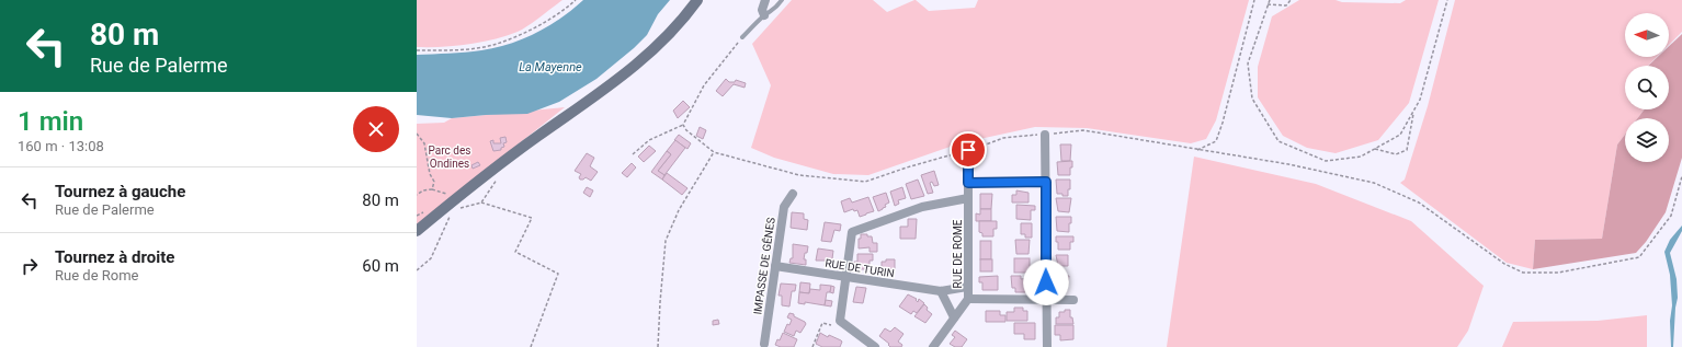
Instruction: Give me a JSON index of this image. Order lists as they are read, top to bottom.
{
  "streets": {
    "street": ["RUE DE ROME", "IMPASSE DE GÊNES", "RUE DE TURIN"]
  },
  "crossings": [
    ["RUE DE ROME", "RUE DE TURIN"],
    ["IMPASSE DE GÊNES", "RUE DE TURIN"]
  ],
  "water": ["La Mayenne"],
  "parks": ["Parc des Ondines"],
  "north": "left",
  "page": {
    "turn": ["80 m", "Rue de Palerme"],
    "heading": ["1 min", "160 m · 13:08"],
    "list": [
      {
        "name": "Tournez à gauche",
        "note": "Rue de Palerme",
        "value": "80 m"
      },
      {
        "name": "Tournez à droite",
        "note": "Rue de Rome",
        "value": "60 m"
      }
    ]
  }
}
